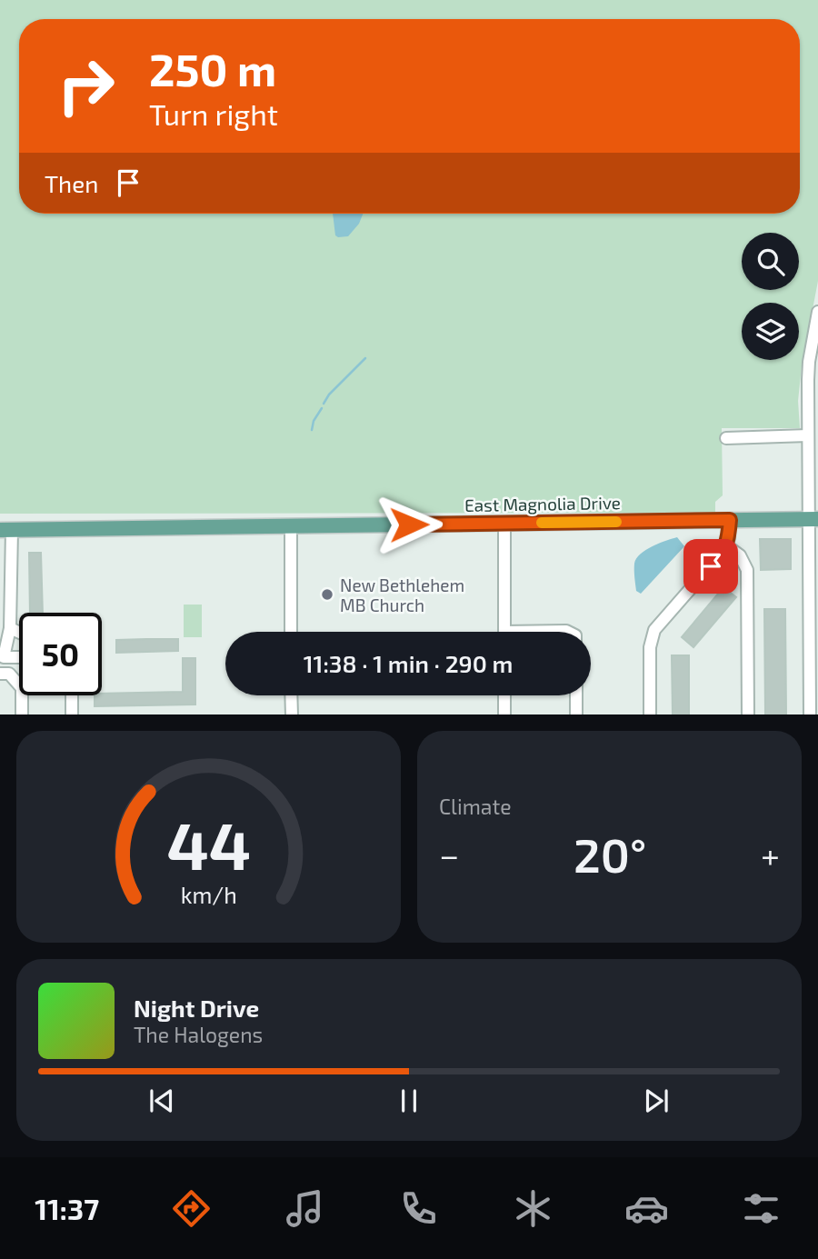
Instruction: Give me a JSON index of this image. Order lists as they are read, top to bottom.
{
  "streets": {
    "main road": ["East Magnolia Drive"]
  },
  "places": ["New Bethlehem MB Church"],
  "page": {
    "turn": ["250 m", "Turn right"],
    "then": "Then",
    "limit": "50",
    "trip": "11:38 · 1 min · 290 m",
    "tile": "Climate",
    "heat": ["−", "20°", "+"],
    "song": ["Night Drive", "The Halogens"],
    "tabs": "11:37",
    "gauge": ["44", "km/h"]
  }
}
